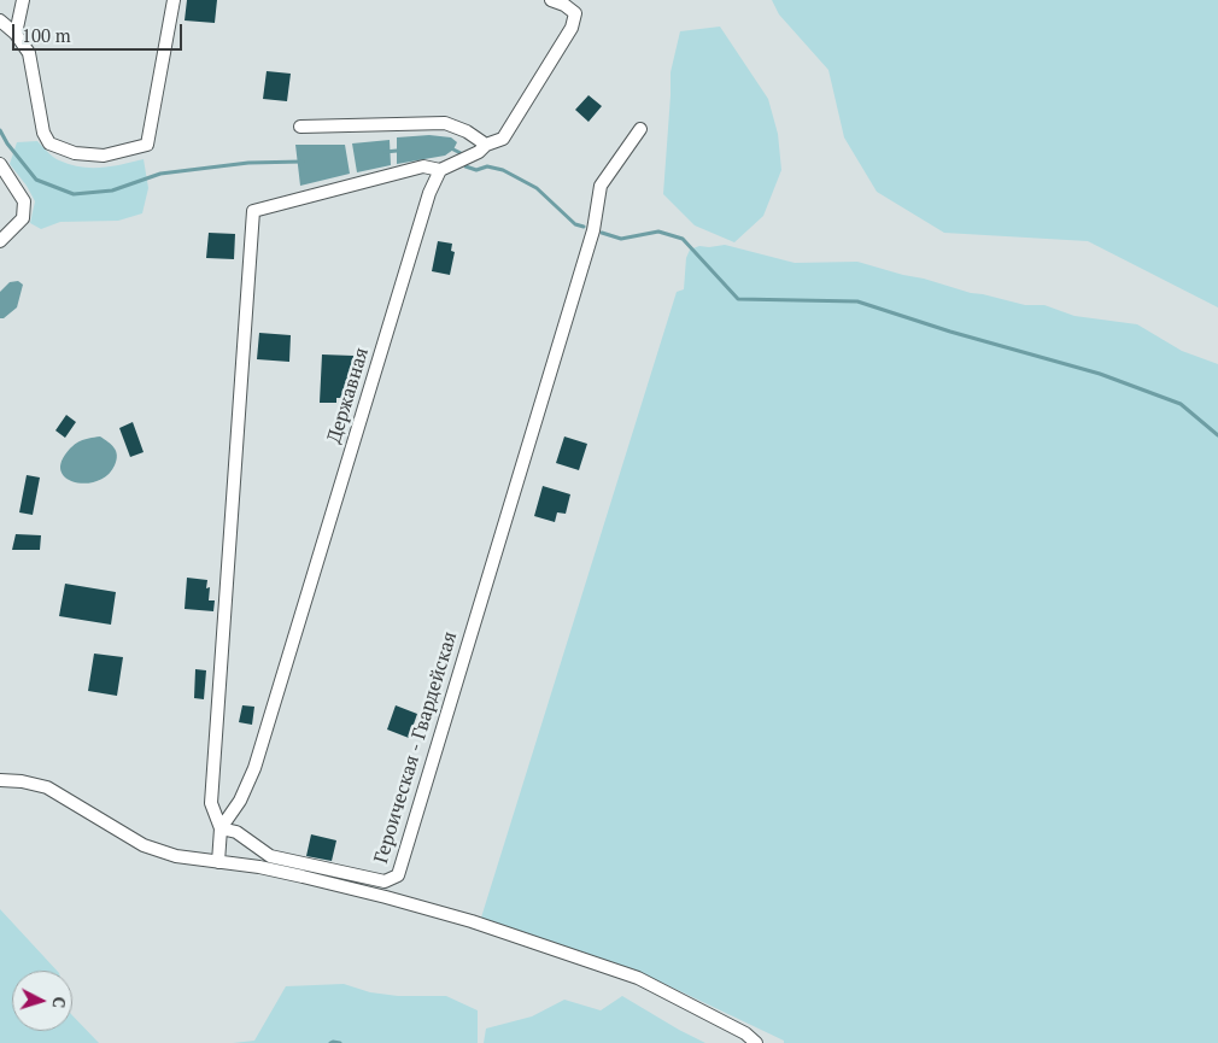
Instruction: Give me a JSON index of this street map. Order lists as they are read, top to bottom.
{
  "streets": {
    "street": ["Державная", "Героическая - Гвардейская"]
  },
  "crossings": [
    ["Державная", "Героическая - Гвардейская"]
  ],
  "scale_bar": "100 m",
  "north": "right"
}
